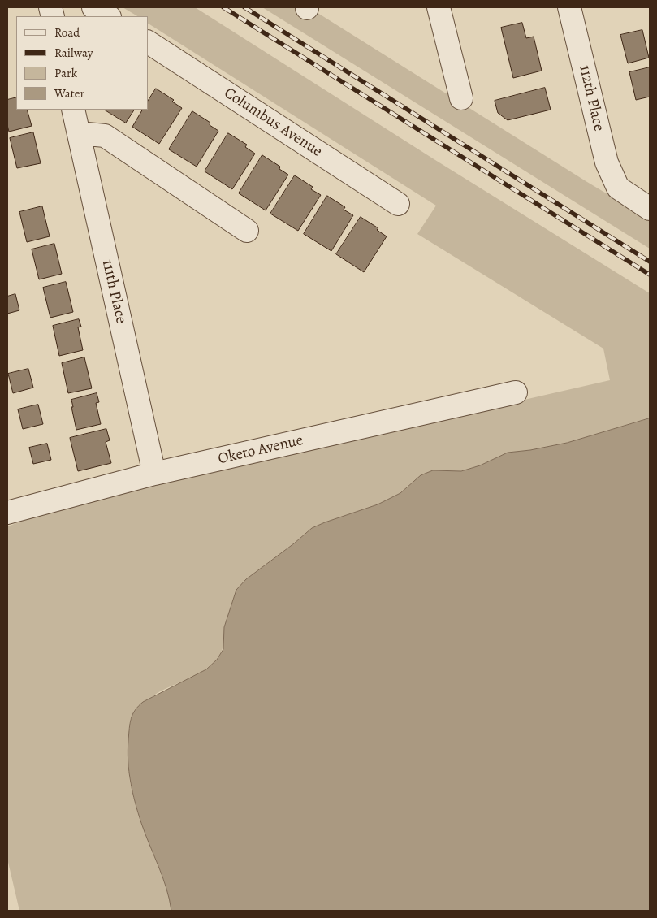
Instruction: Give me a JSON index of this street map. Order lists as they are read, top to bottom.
{
  "streets": {
    "street": [
      "112th Place",
      "Columbus Avenue",
      "111th Place",
      "Oketo Avenue"
    ]
  },
  "crossings": [
    ["111th Place", "Oketo Avenue"]
  ],
  "legend": [
    "Road",
    "Railway",
    "Park",
    "Water"
  ]
}
